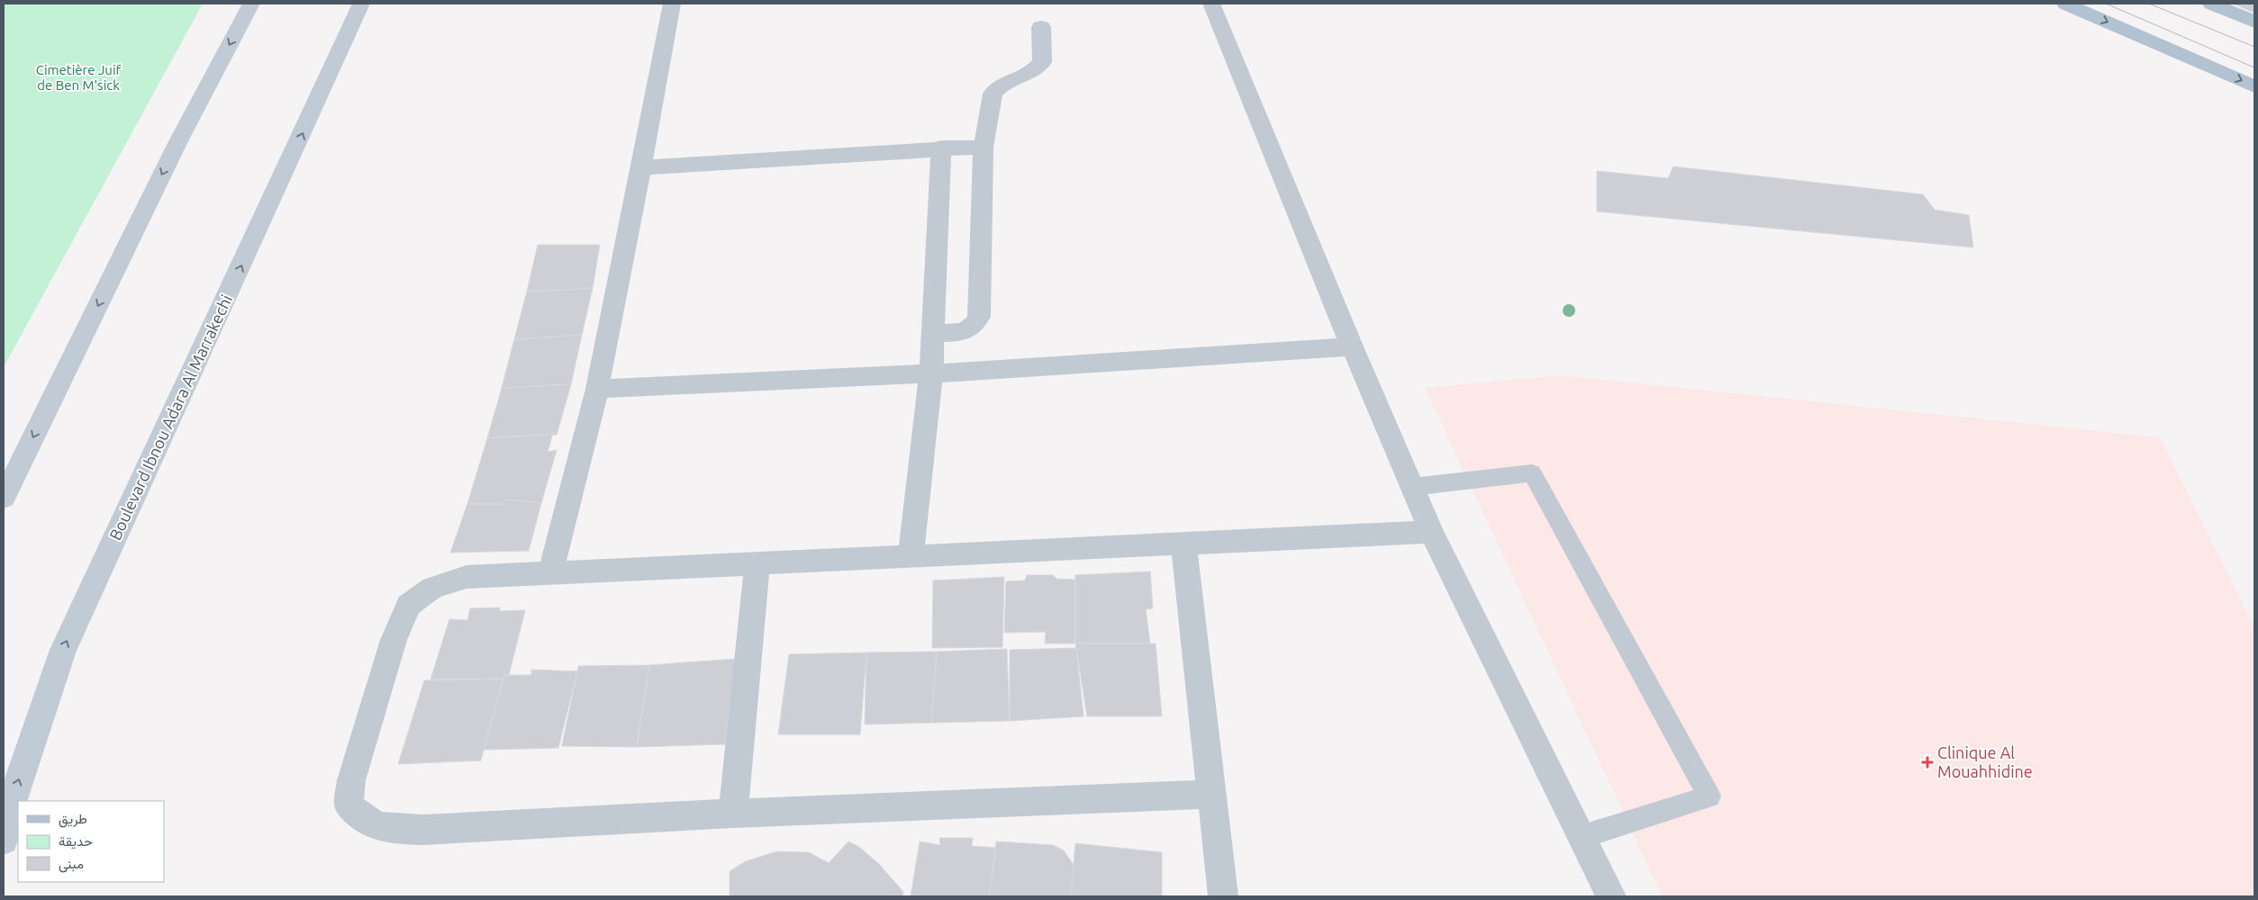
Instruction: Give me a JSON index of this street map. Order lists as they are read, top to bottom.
{
  "streets": {
    "main road": ["Boulevard Ibnou Adara Al Marrakechi"]
  },
  "parks": ["Cimetière Juif de Ben M'sick"],
  "places": {
    "health": ["Clinique Al Mouahhidine"]
  },
  "legend": ["طريق", "حديقة", "مبنى"]
}
